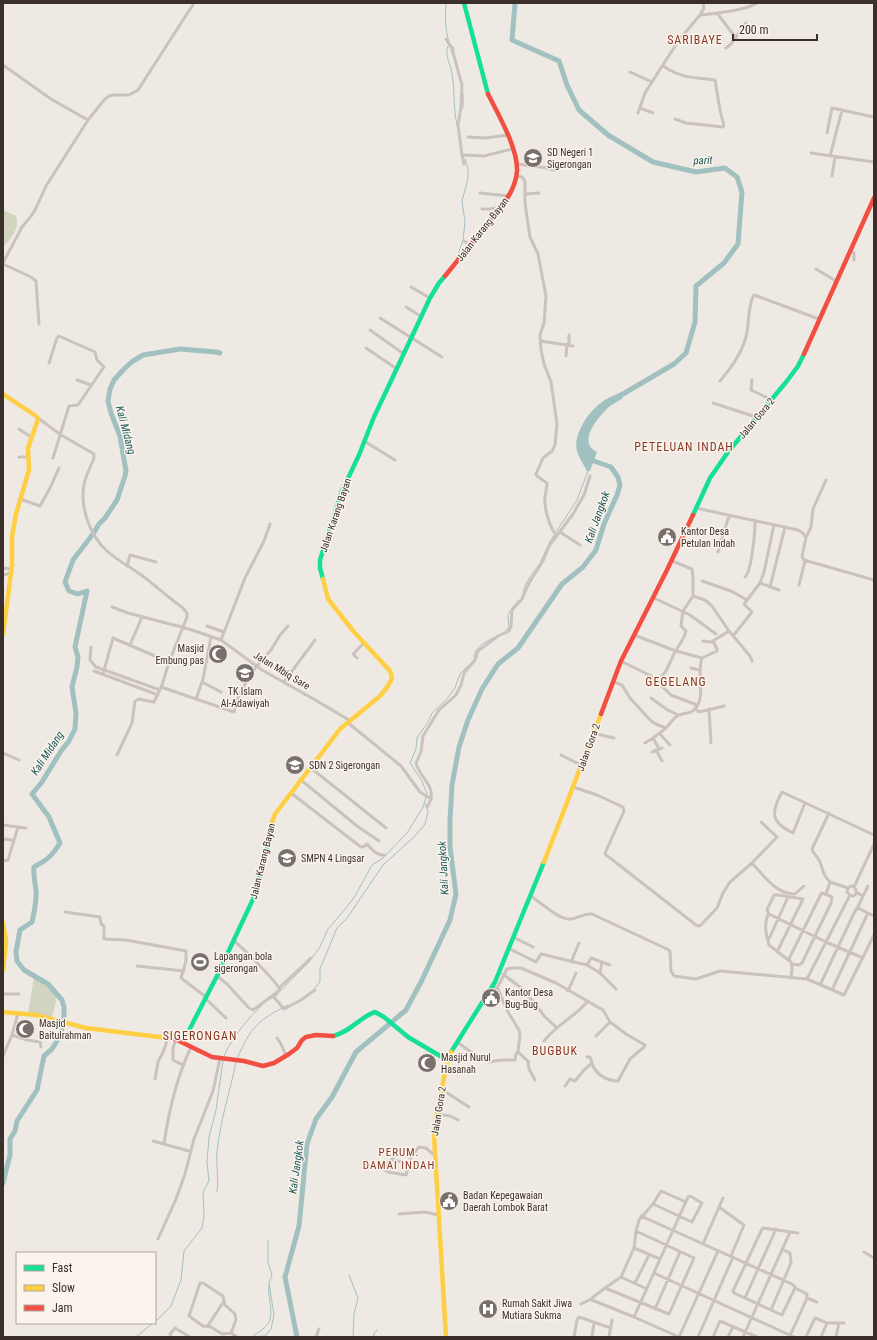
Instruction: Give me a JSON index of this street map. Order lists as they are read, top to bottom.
{
  "streets": {
    "street": ["Jalan Karang Bayan", "Jalan Gora 2", "Jalan Mbiq Sare"]
  },
  "crossings": [
    ["Jalan Karang Bayan", "Jalan Mbiq Sare"]
  ],
  "districts": [
    "SARIBAYE",
    "PETELUAN INDAH",
    "GEGELANG",
    "SIGERONGAN",
    "BUGBUK",
    "PERUM. DAMAI INDAH"
  ],
  "water": ["parit", "Kali Midang", "Kali Jangkok"],
  "places": {
    "school or university": [
      "SD Negeri 1 Sigerongan",
      "TK Islam Al-Adawiyah",
      "SDN 2 Sigerongan",
      "SMPN 4 Lingsar"
    ],
    "public building": ["Kantor Desa Petulan Indah", "Kantor Desa Bug-Bug", "Badan Kepegawaian Daerah Lombok Barat"],
    "mosque": ["Masjid Embung pas", "Masjid Baitulrahman", "Masjid Nurul Hasanah"],
    "sports": ["Lapangan bola sigerongan"],
    "hospital": ["Rumah Sakit Jiwa Mutiara Sukma"]
  },
  "legend": ["Fast", "Slow", "Jam"],
  "scale_bar": "200 m"
}
